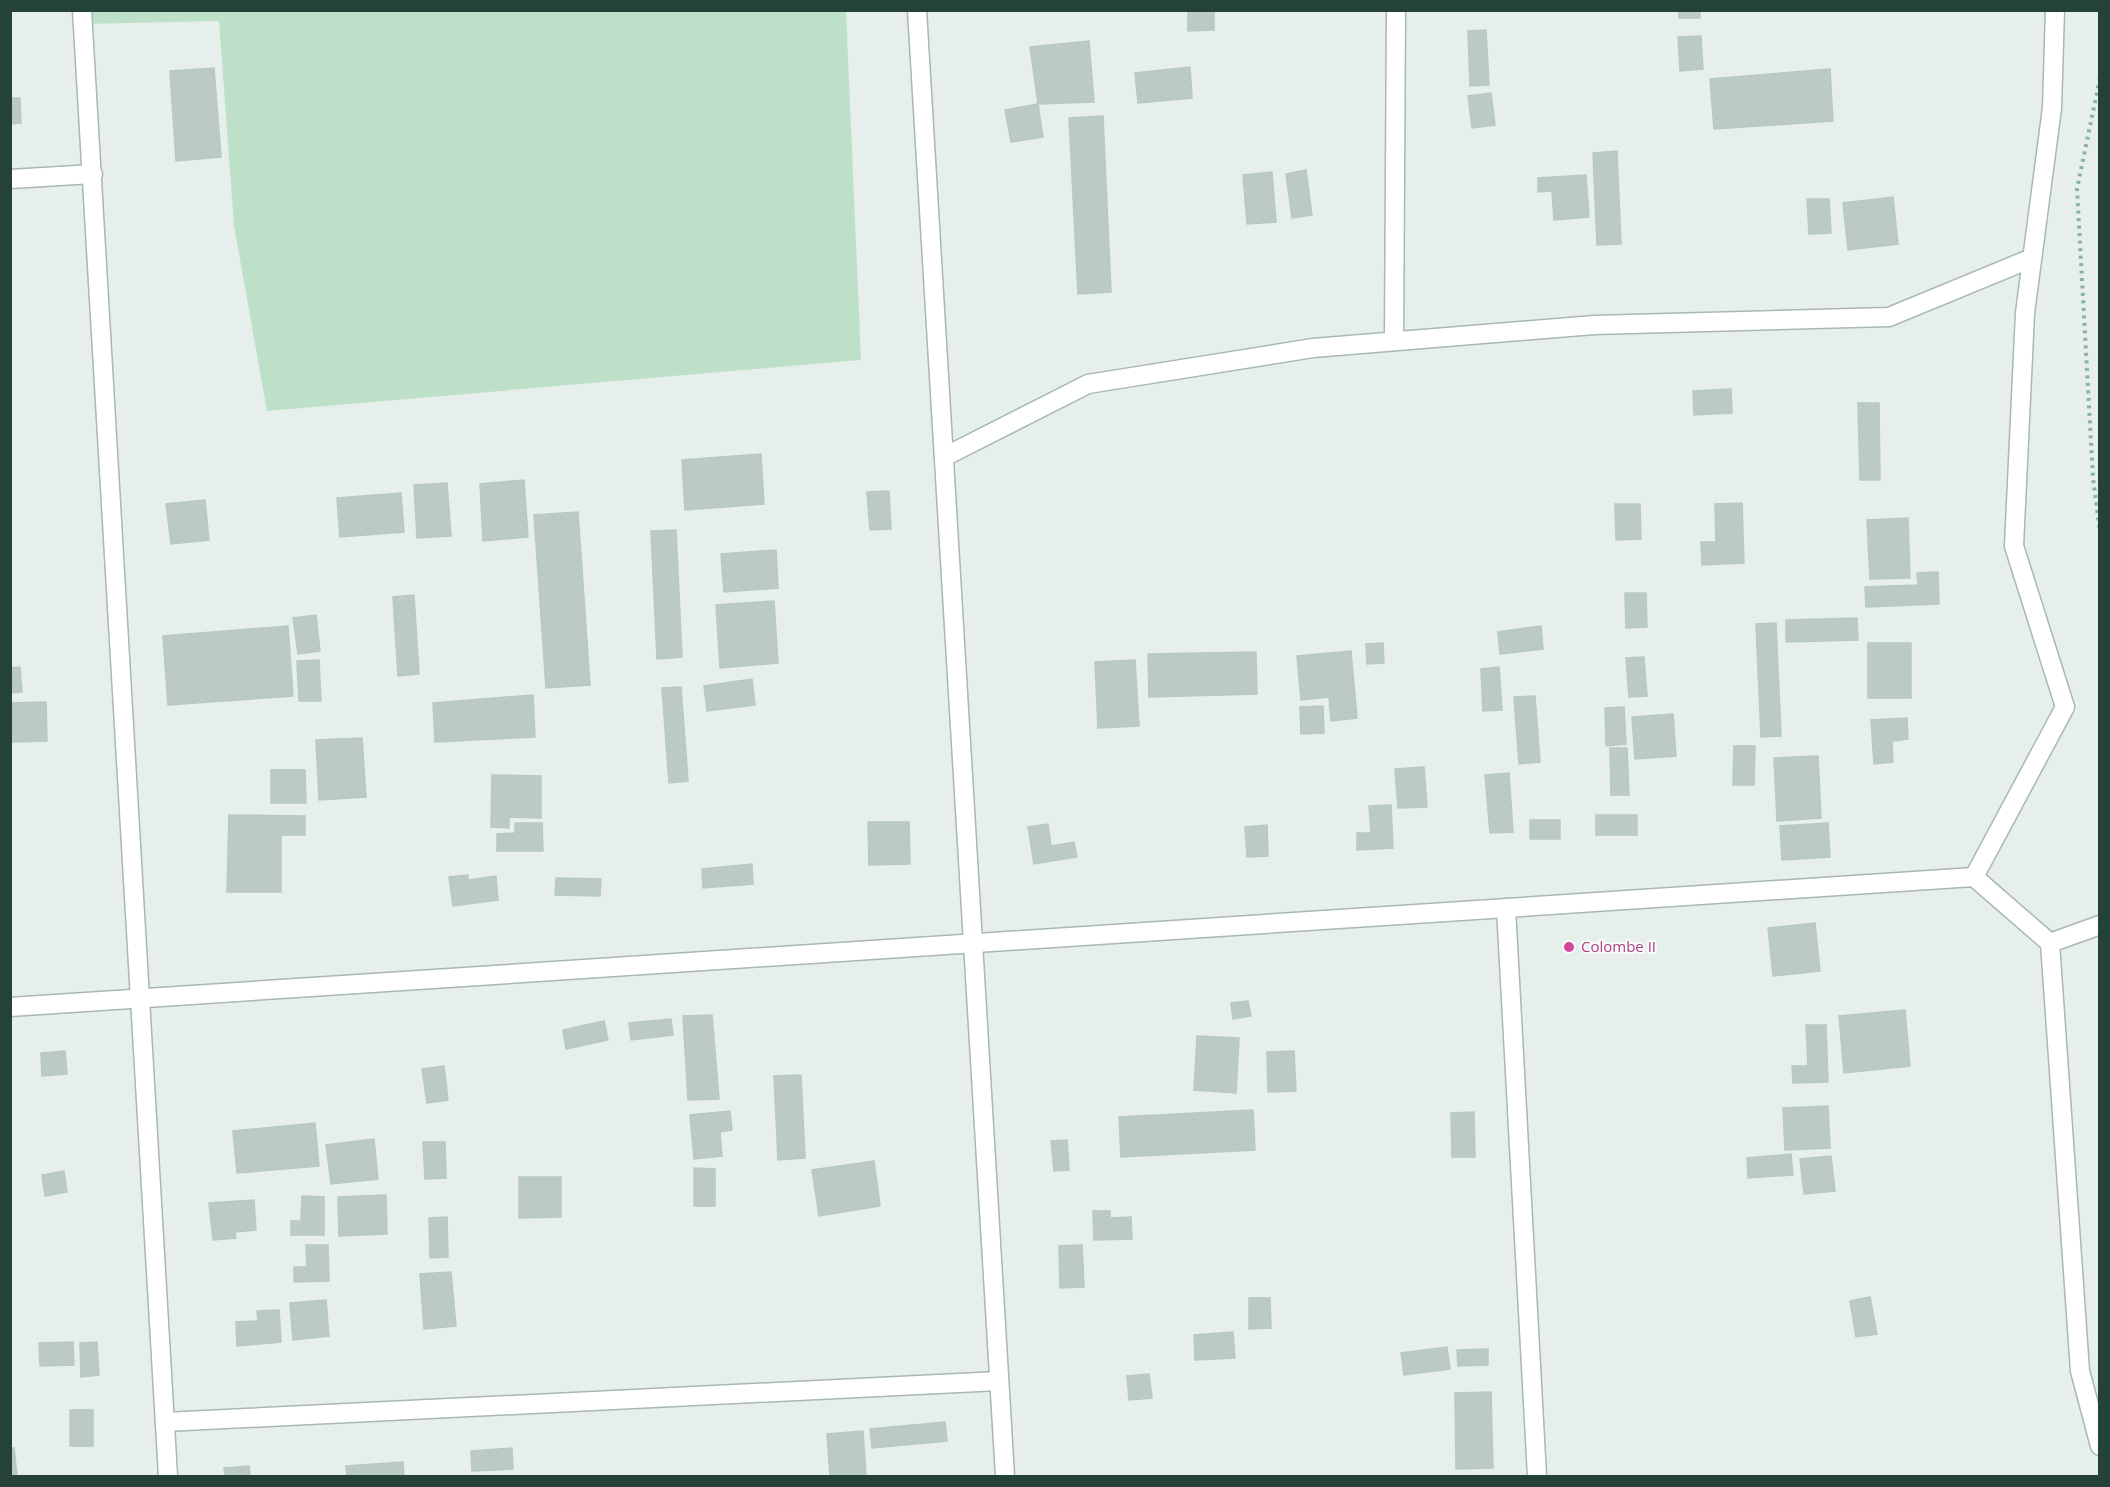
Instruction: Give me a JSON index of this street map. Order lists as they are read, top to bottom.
{
  "places": ["Colombe II"]
}
